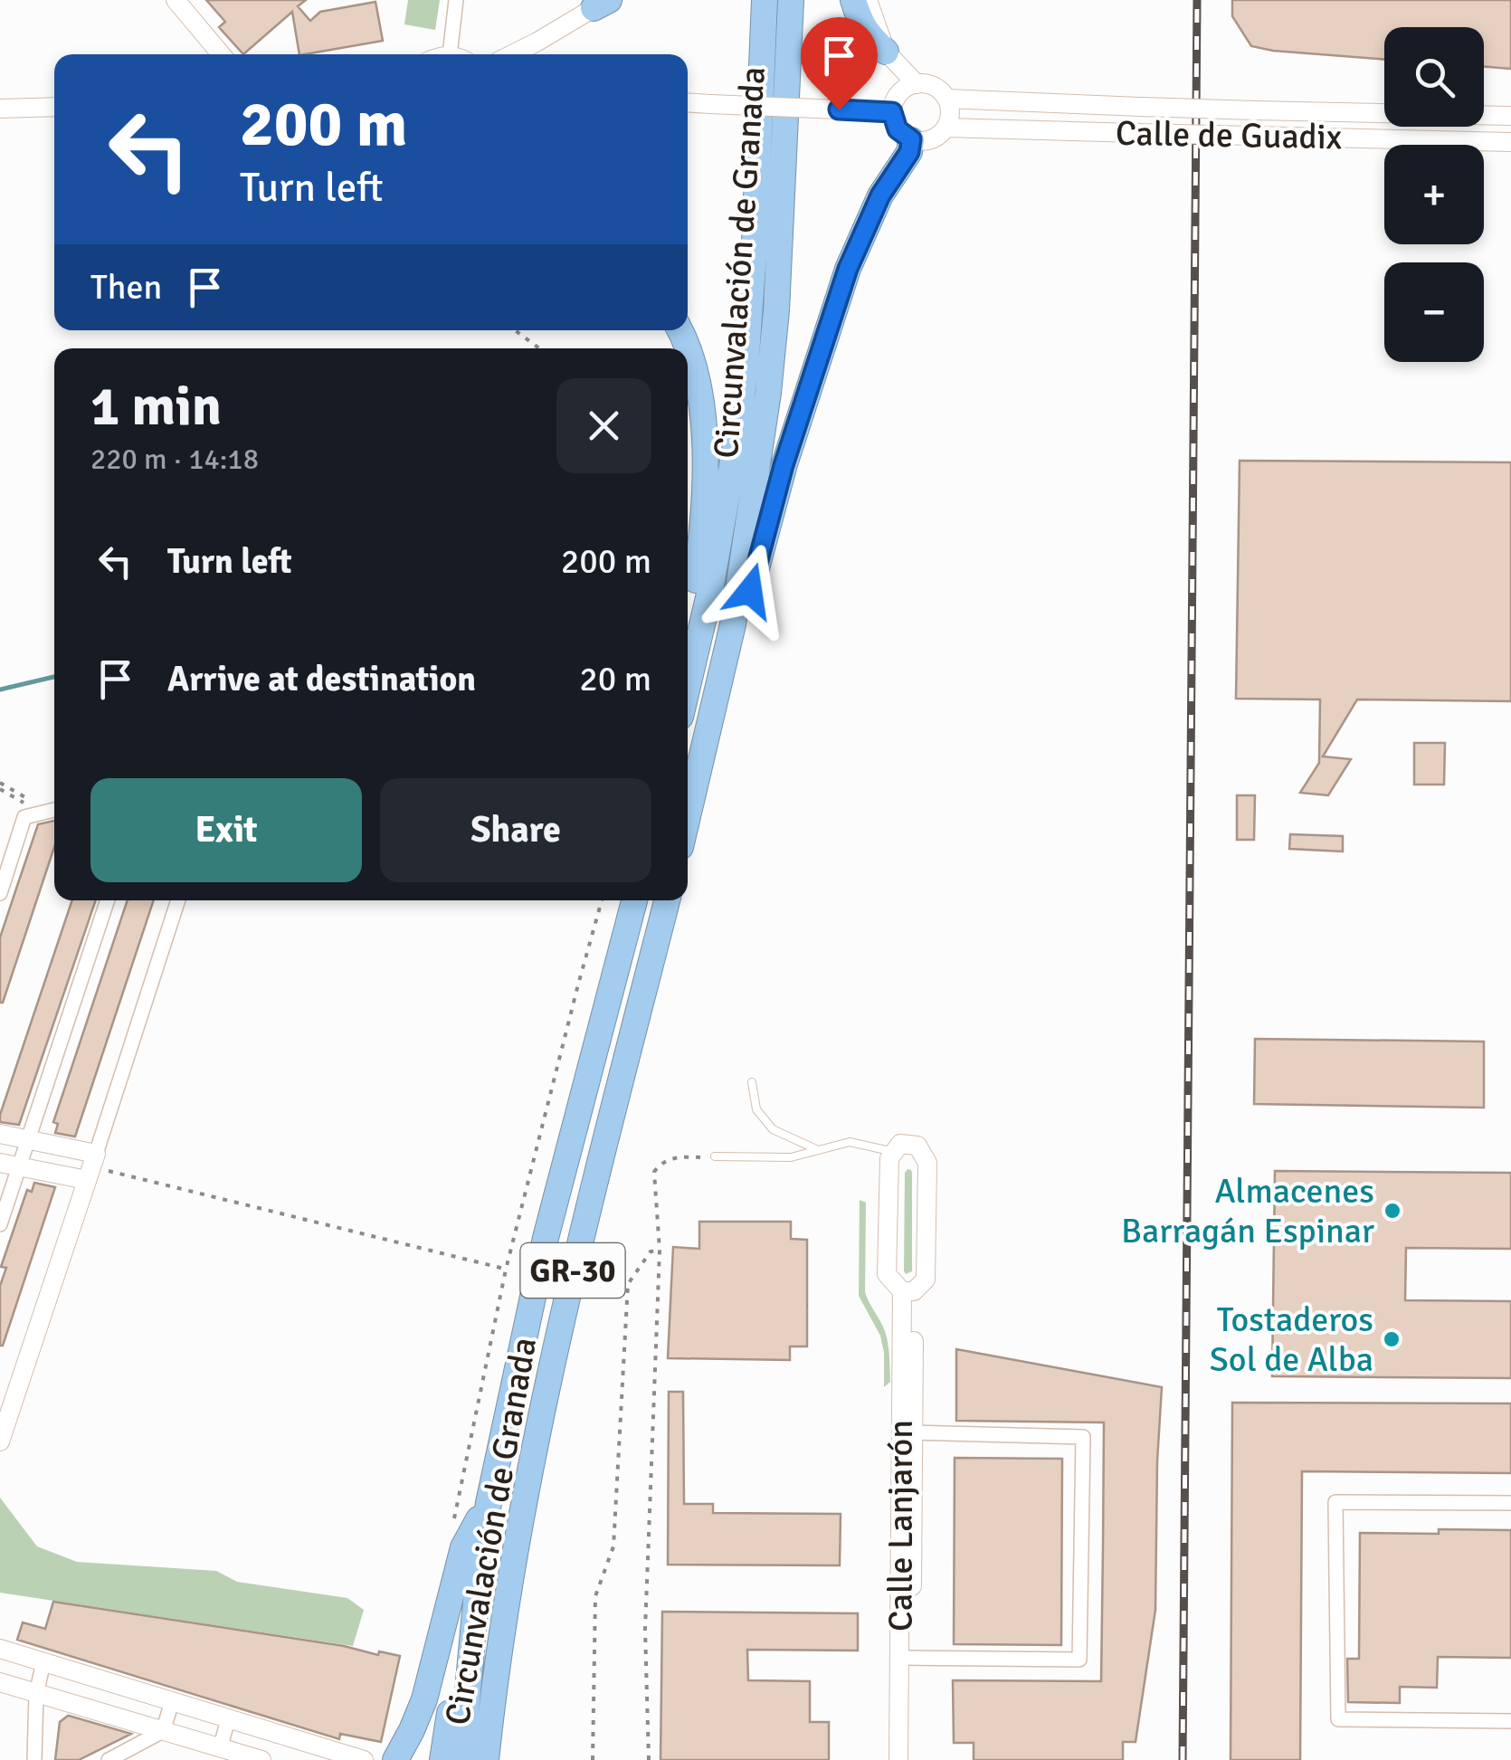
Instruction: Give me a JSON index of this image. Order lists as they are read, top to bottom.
{
  "streets": {
    "highway": ["Circunvalación de Granada", "GR-30"],
    "street": ["Calle de Guadix", "Calle Lanjarón"]
  },
  "places": ["Almacenes Barragán Espinar", "Tostaderos Sol de Alba"],
  "page": {
    "map_buttons": ["+", "−"],
    "turn": ["200 m", "Turn left"],
    "then": "Then",
    "heading": ["1 min", "220 m · 14:18"],
    "list": [
      {
        "name": "Turn left",
        "value": "200 m"
      },
      {
        "name": "Arrive at destination",
        "value": "20 m"
      }
    ],
    "buttons": ["Exit", "Share"]
  }
}
